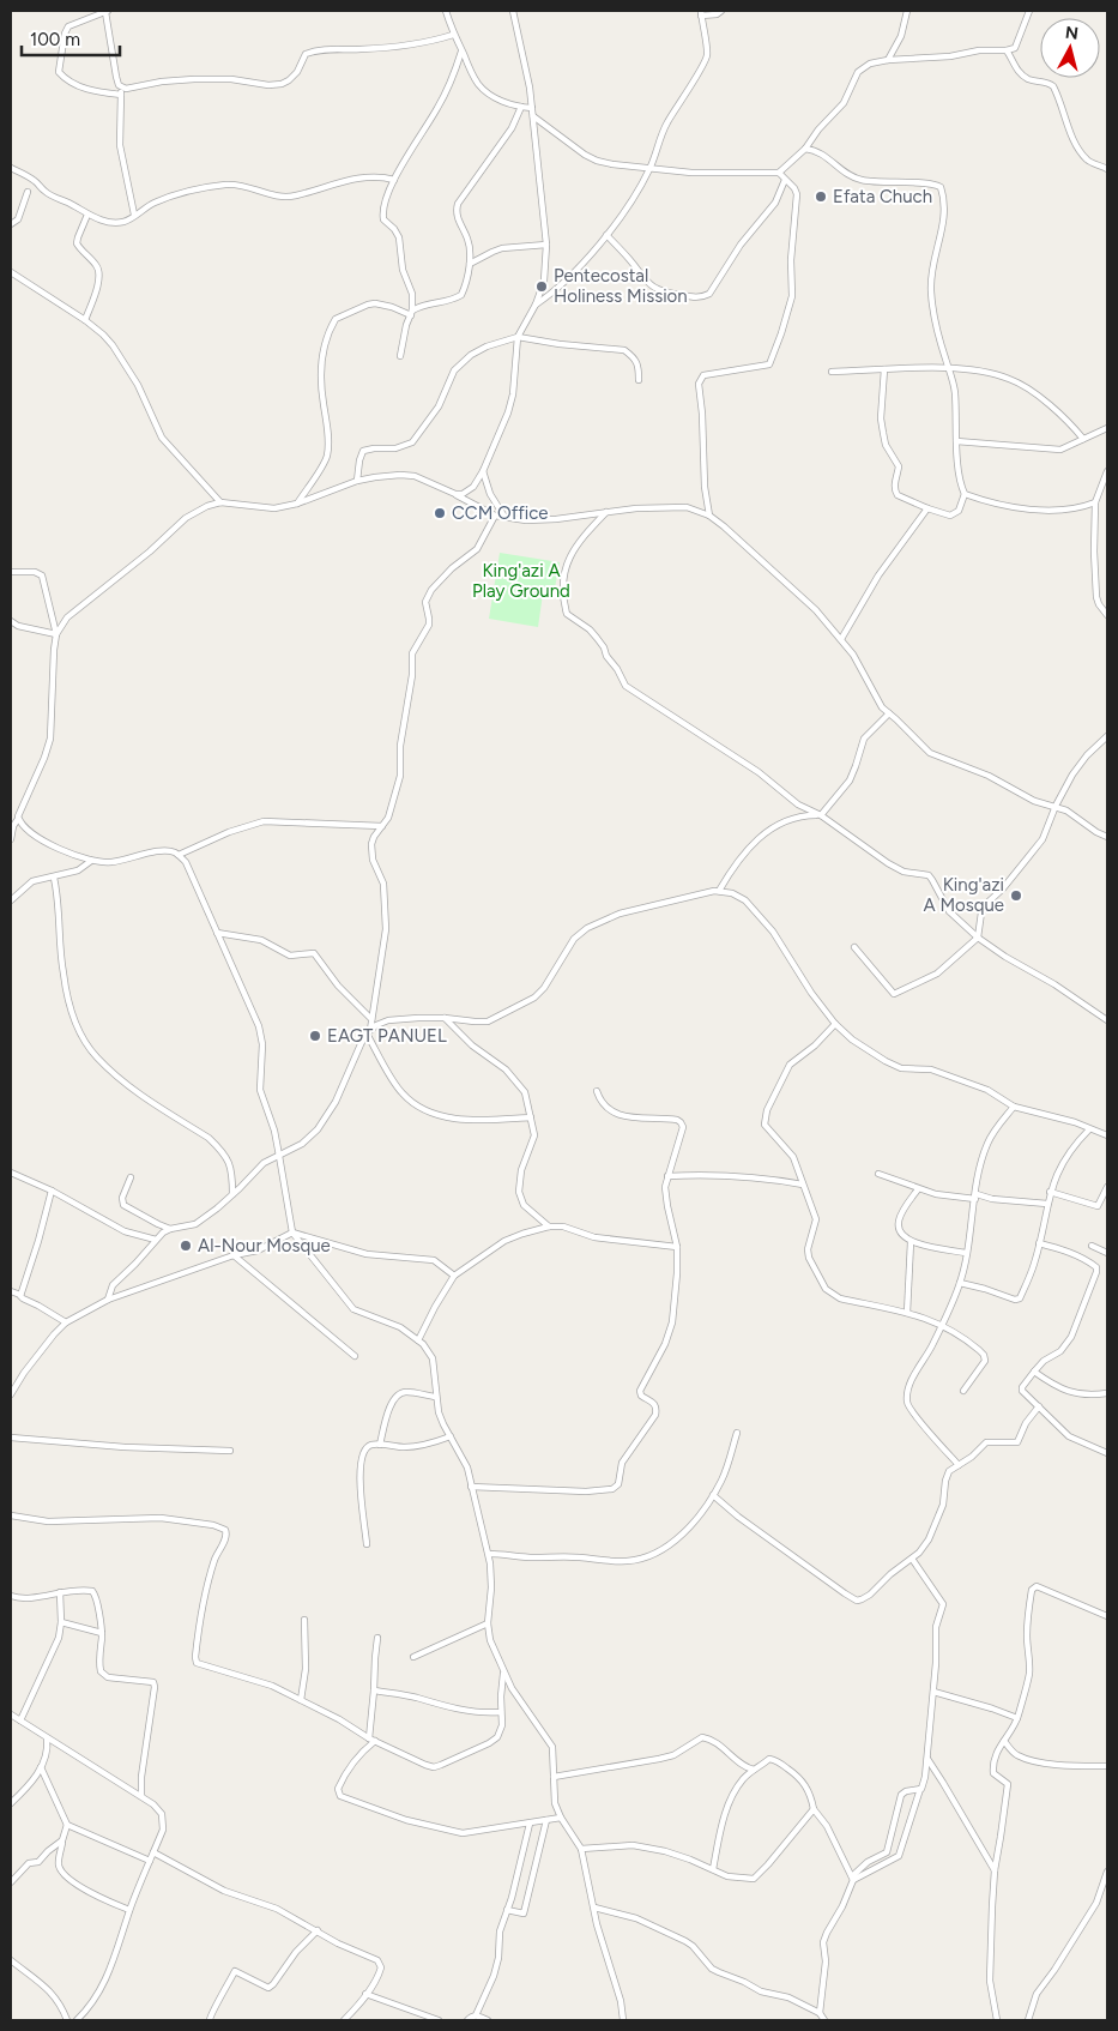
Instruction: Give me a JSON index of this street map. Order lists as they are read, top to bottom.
{
  "parks": ["King'azi A Play Ground"],
  "places": [
    "Efata Chuch",
    "Pentecostal Holiness Mission",
    "CCM Office",
    "King'azi A Mosque",
    "EAGT PANUEL",
    "Al-Nour Mosque"
  ],
  "scale_bar": "100 m",
  "north": "top"
}
